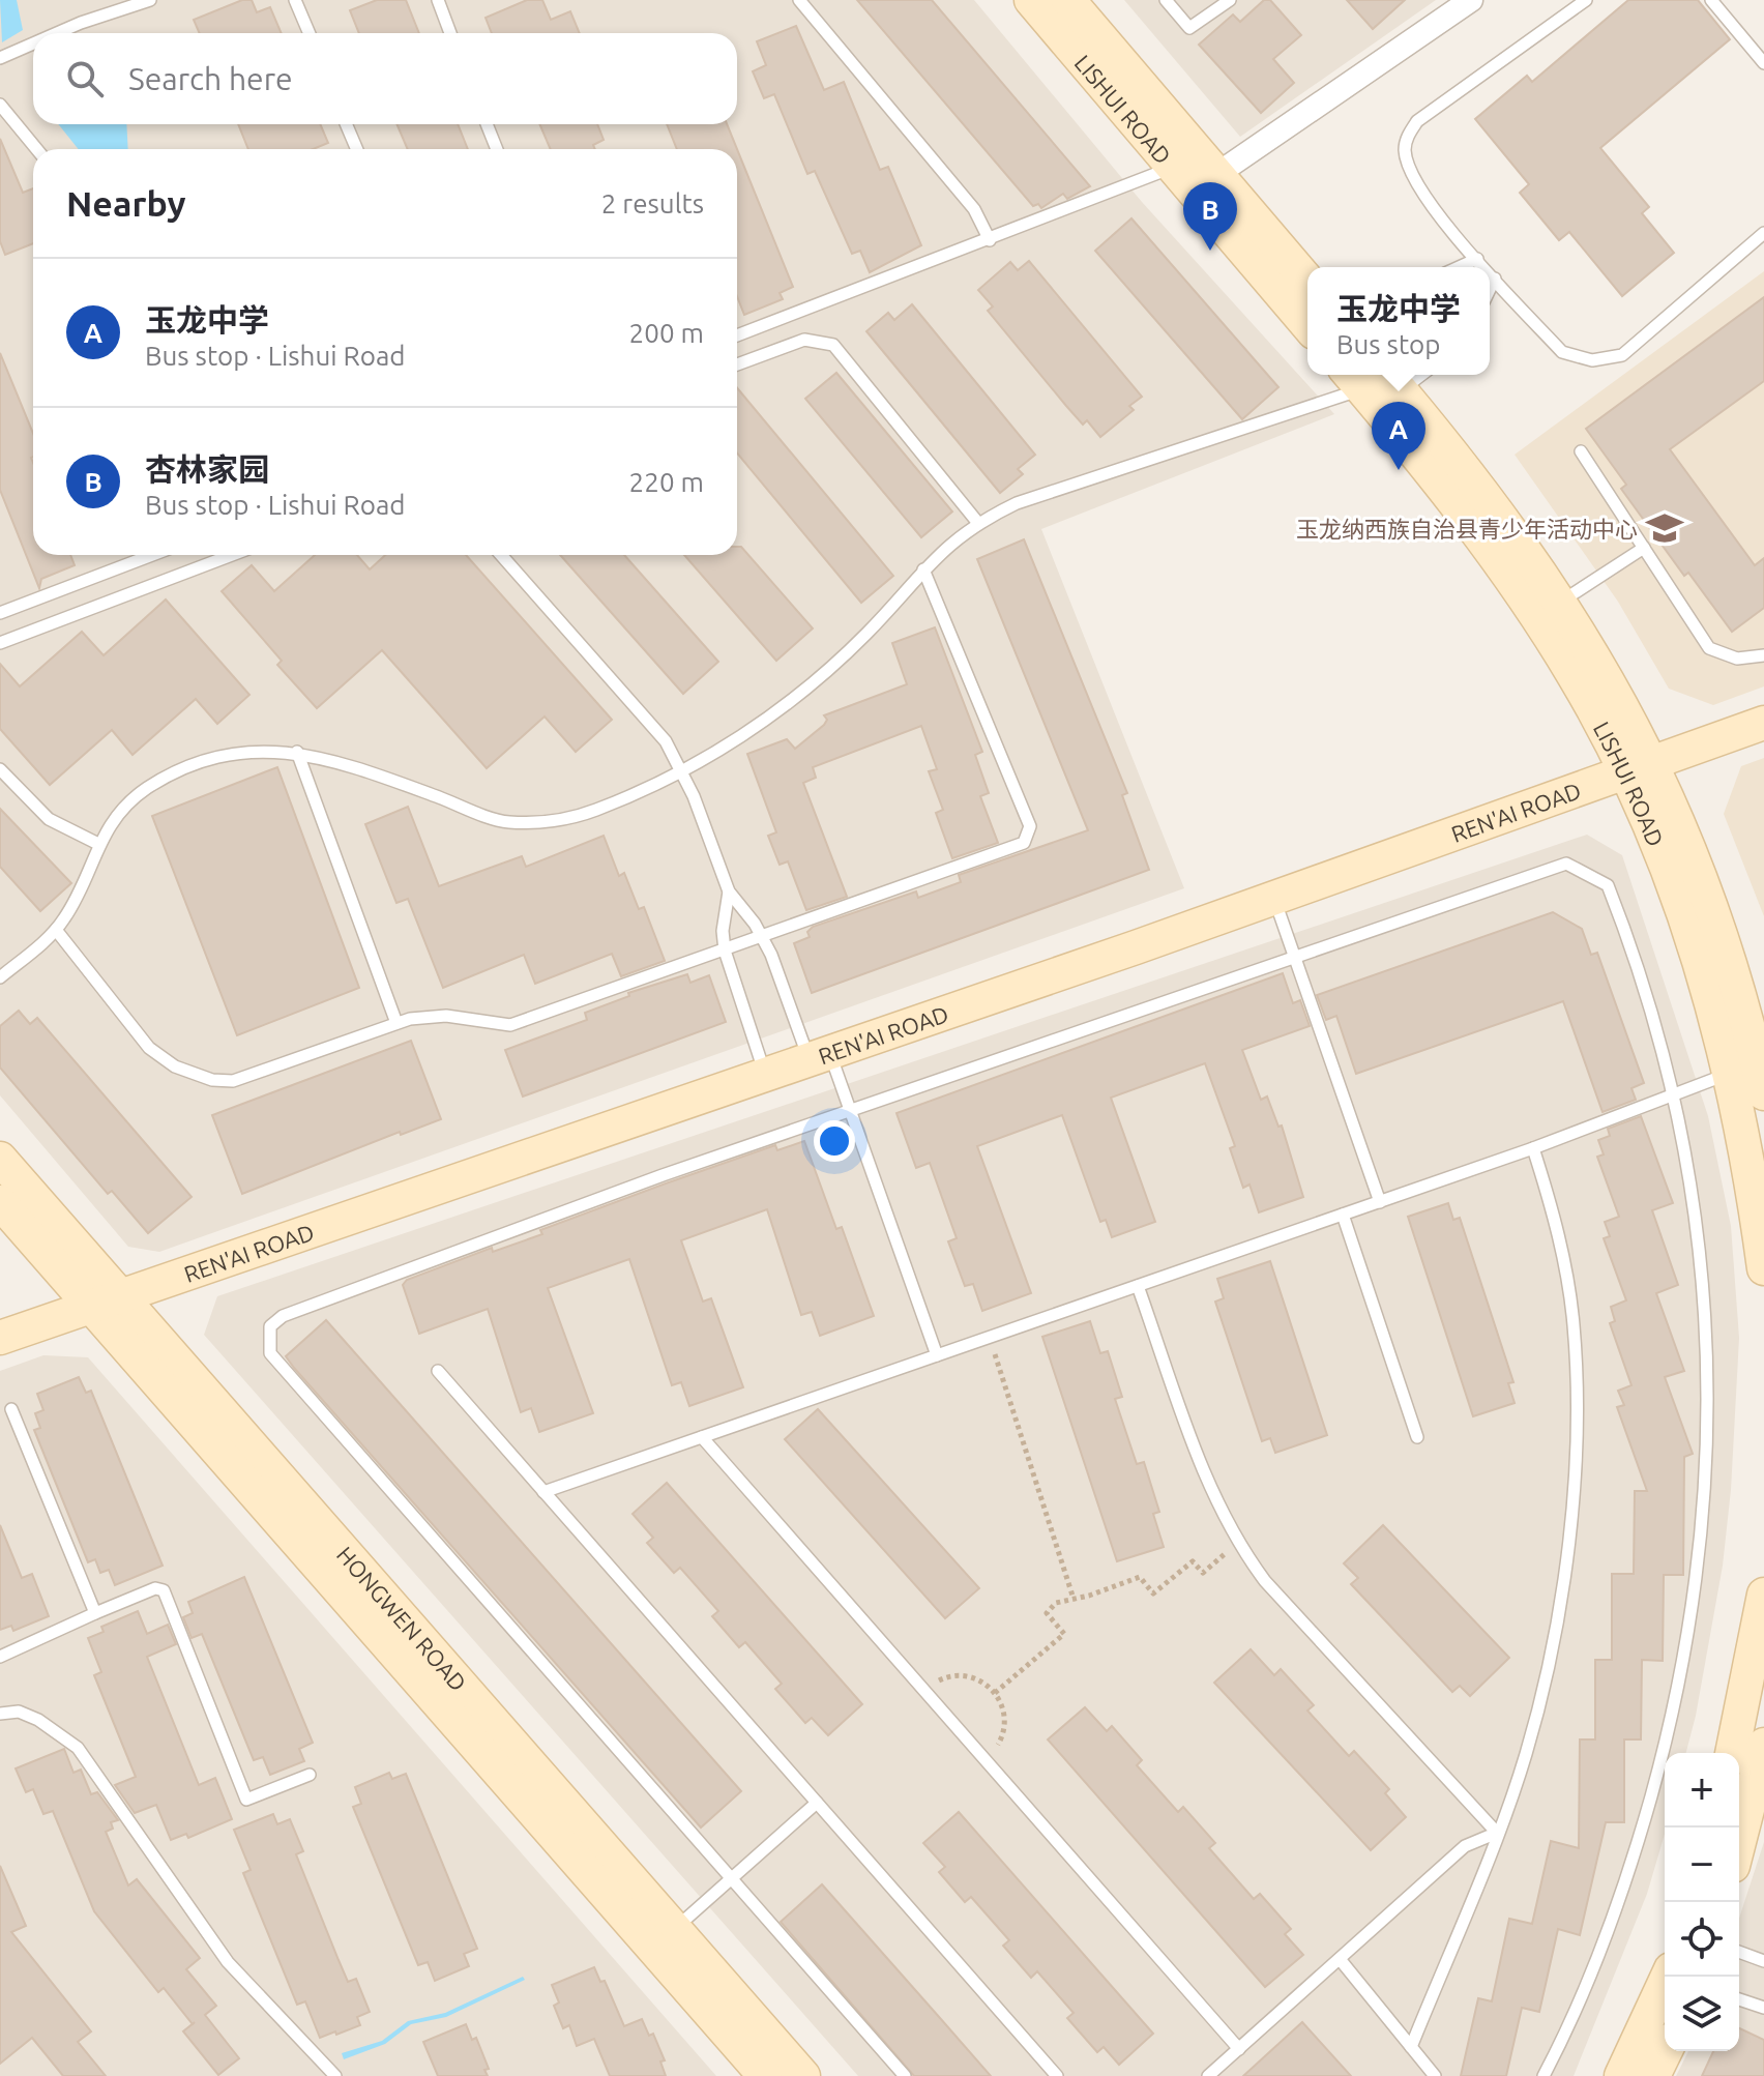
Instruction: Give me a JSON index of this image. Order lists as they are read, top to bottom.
{
  "streets": {
    "street": ["LISHUI ROAD", "REN'AI ROAD", "HONGWEN ROAD"]
  },
  "crossings": [
    ["LISHUI ROAD", "REN'AI ROAD"],
    ["REN'AI ROAD", "HONGWEN ROAD"]
  ],
  "places": {
    "school or university": ["玉龙纳西族自治县青少年活动中心"]
  },
  "page": {
    "search": "Search here",
    "heading": ["Nearby", "2 results"],
    "pins": ["B", "A"],
    "list": [
      {
        "mark": "A",
        "name": "玉龙中学",
        "note": "Bus stop · Lishui Road",
        "value": "200 m"
      },
      {
        "mark": "B",
        "name": "杏林家园",
        "note": "Bus stop · Lishui Road",
        "value": "220 m"
      }
    ],
    "popup": ["玉龙中学", "Bus stop"],
    "map_buttons": ["+", "−"]
  }
}
